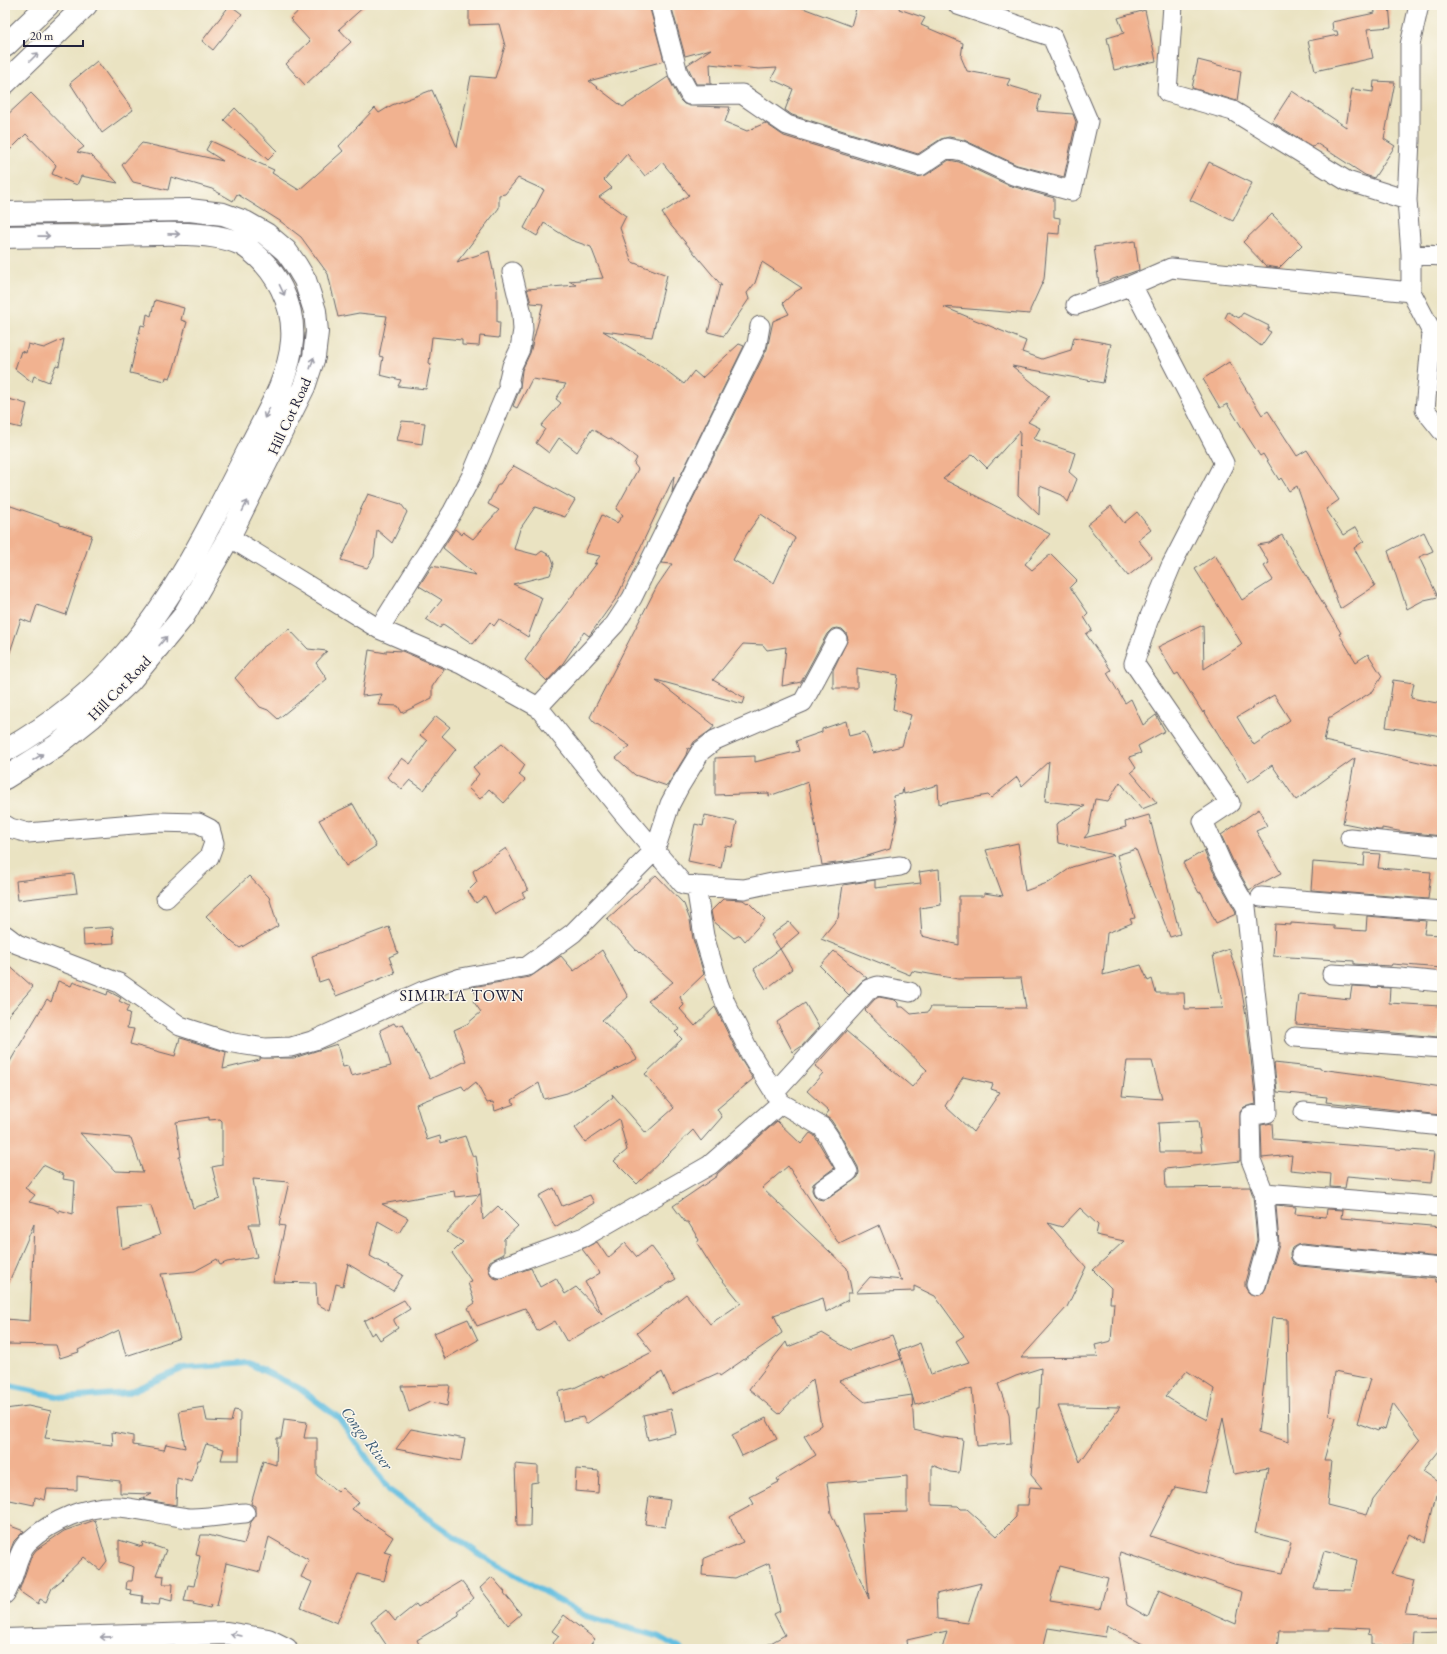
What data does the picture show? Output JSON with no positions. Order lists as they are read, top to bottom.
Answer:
{
  "streets": {
    "main road": ["Hill Cot Road"]
  },
  "districts": ["SIMIRIA TOWN"],
  "water": ["Congo River"],
  "scale_bar": "20 m"
}
